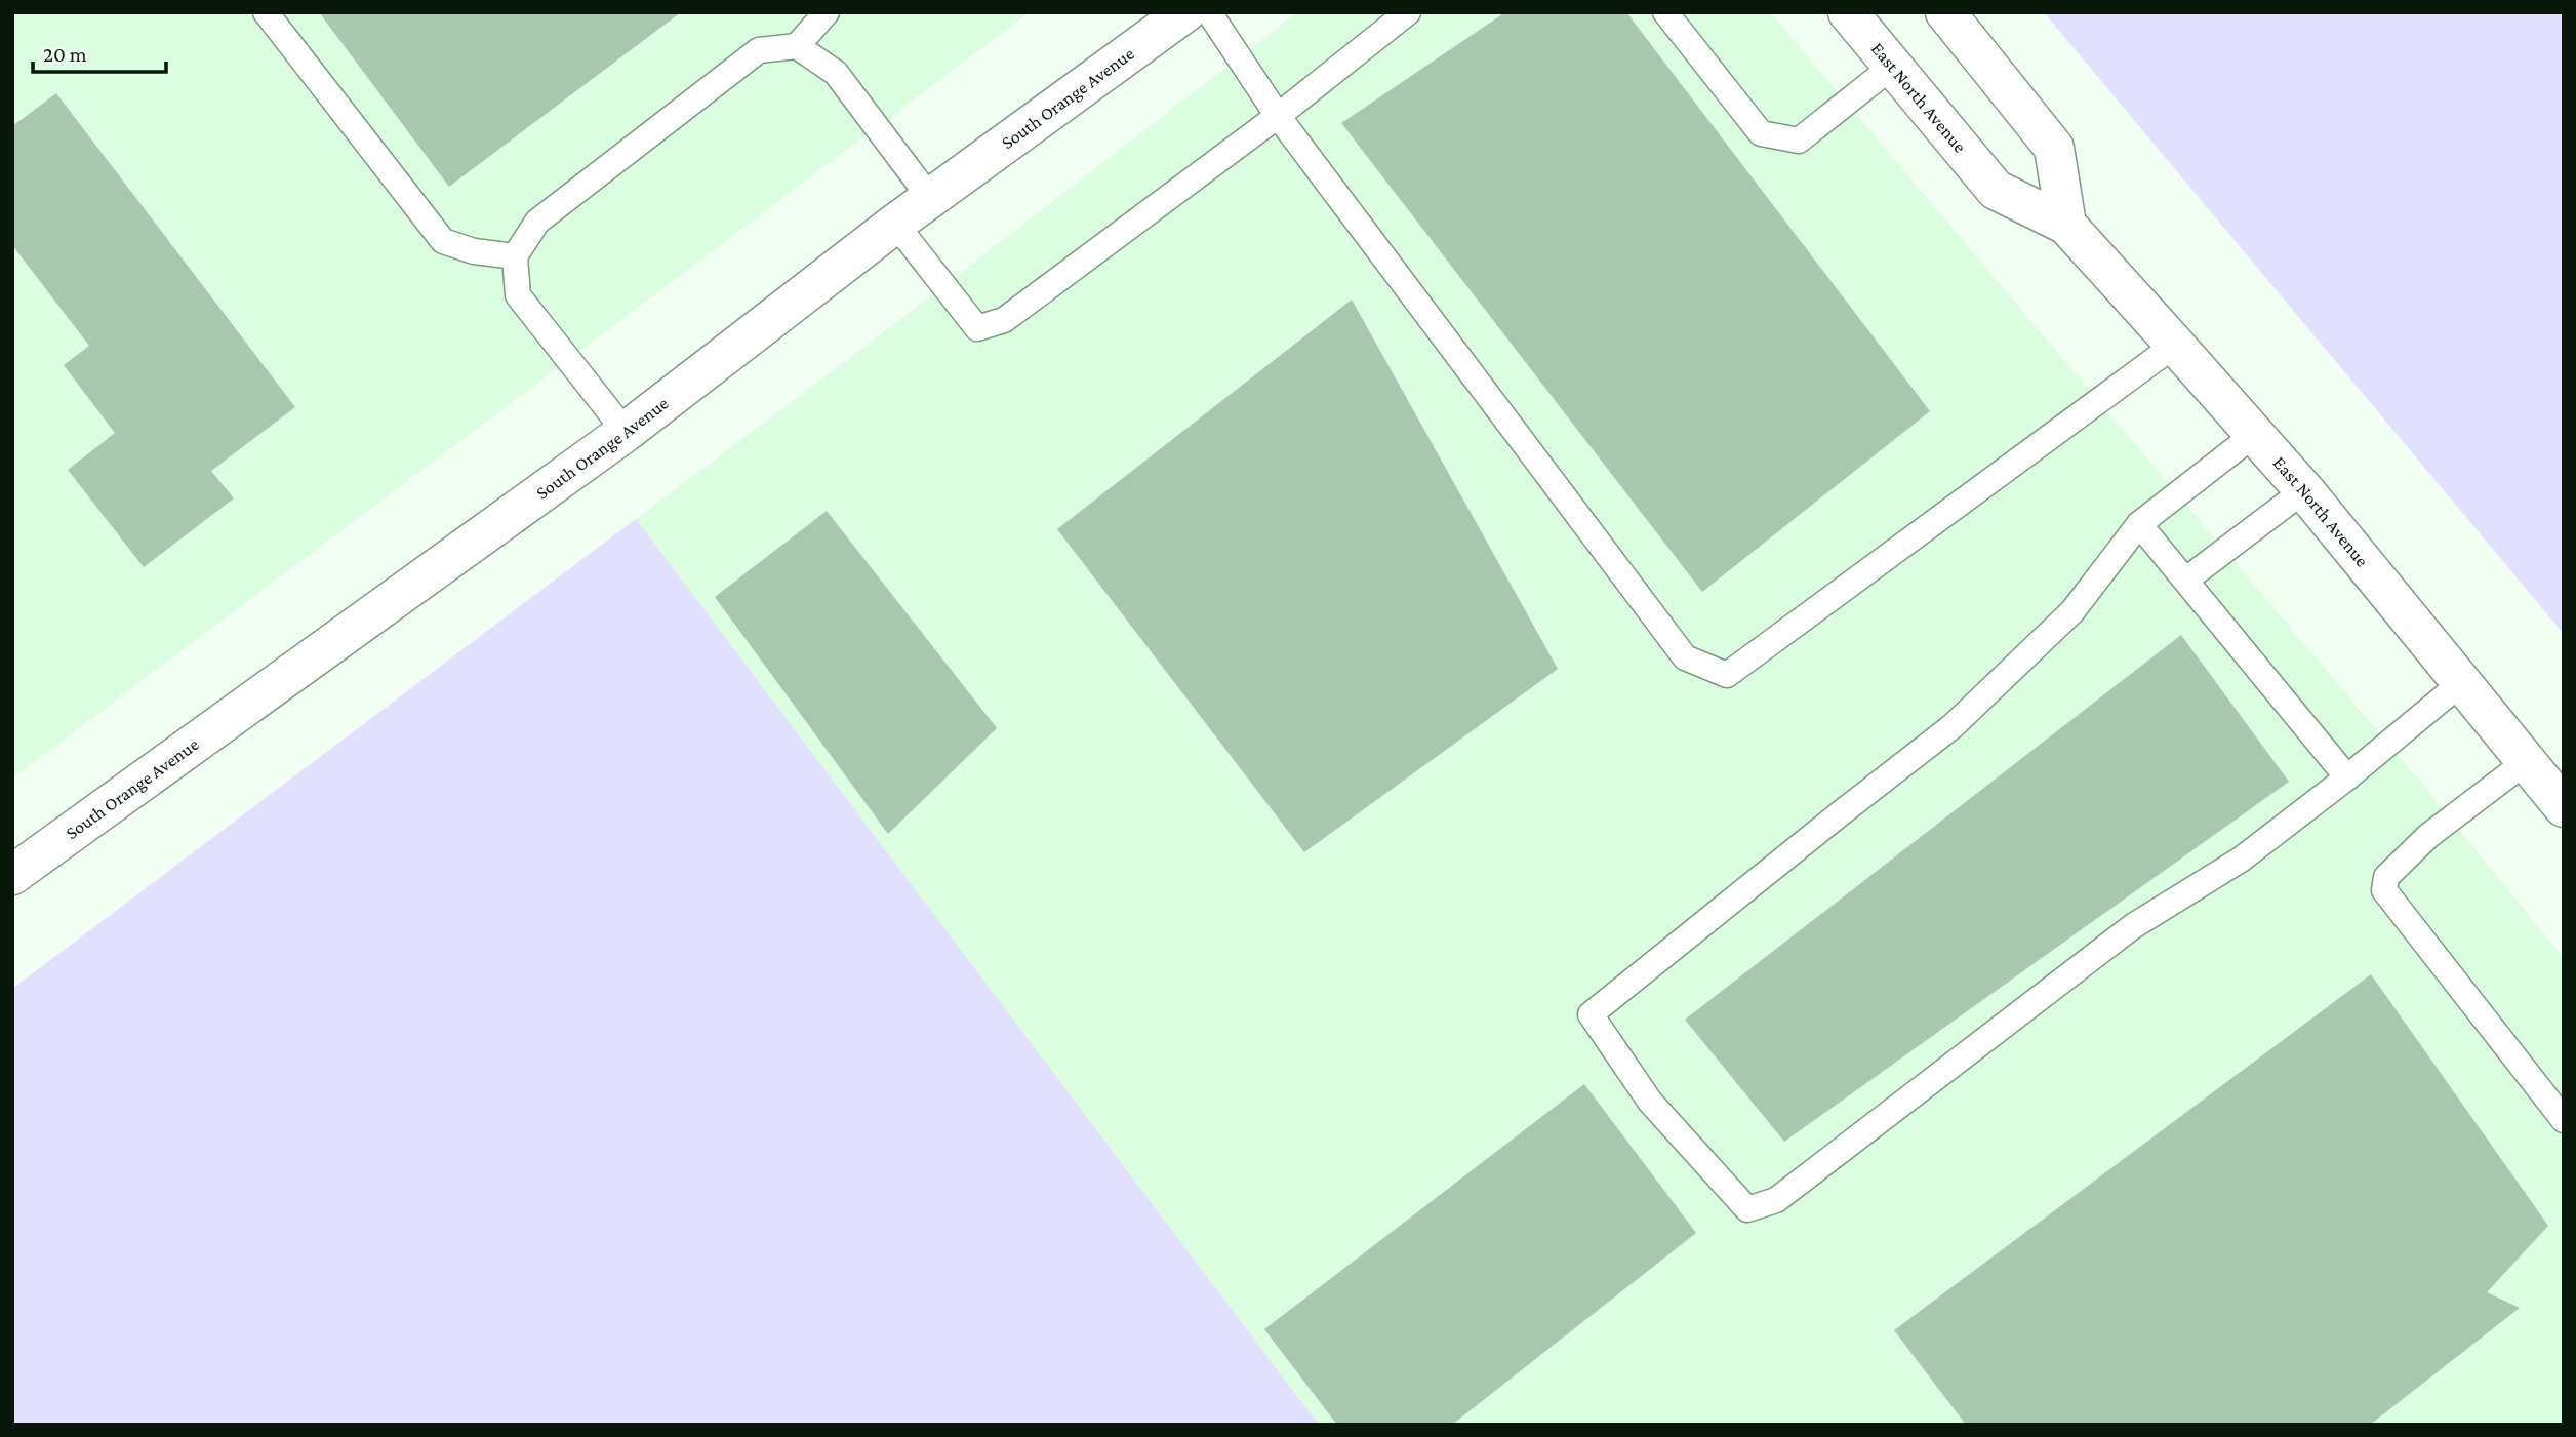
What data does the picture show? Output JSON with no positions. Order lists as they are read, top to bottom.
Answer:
{
  "streets": {
    "street": ["South Orange Avenue", "East North Avenue"]
  },
  "scale_bar": "20 m"
}
